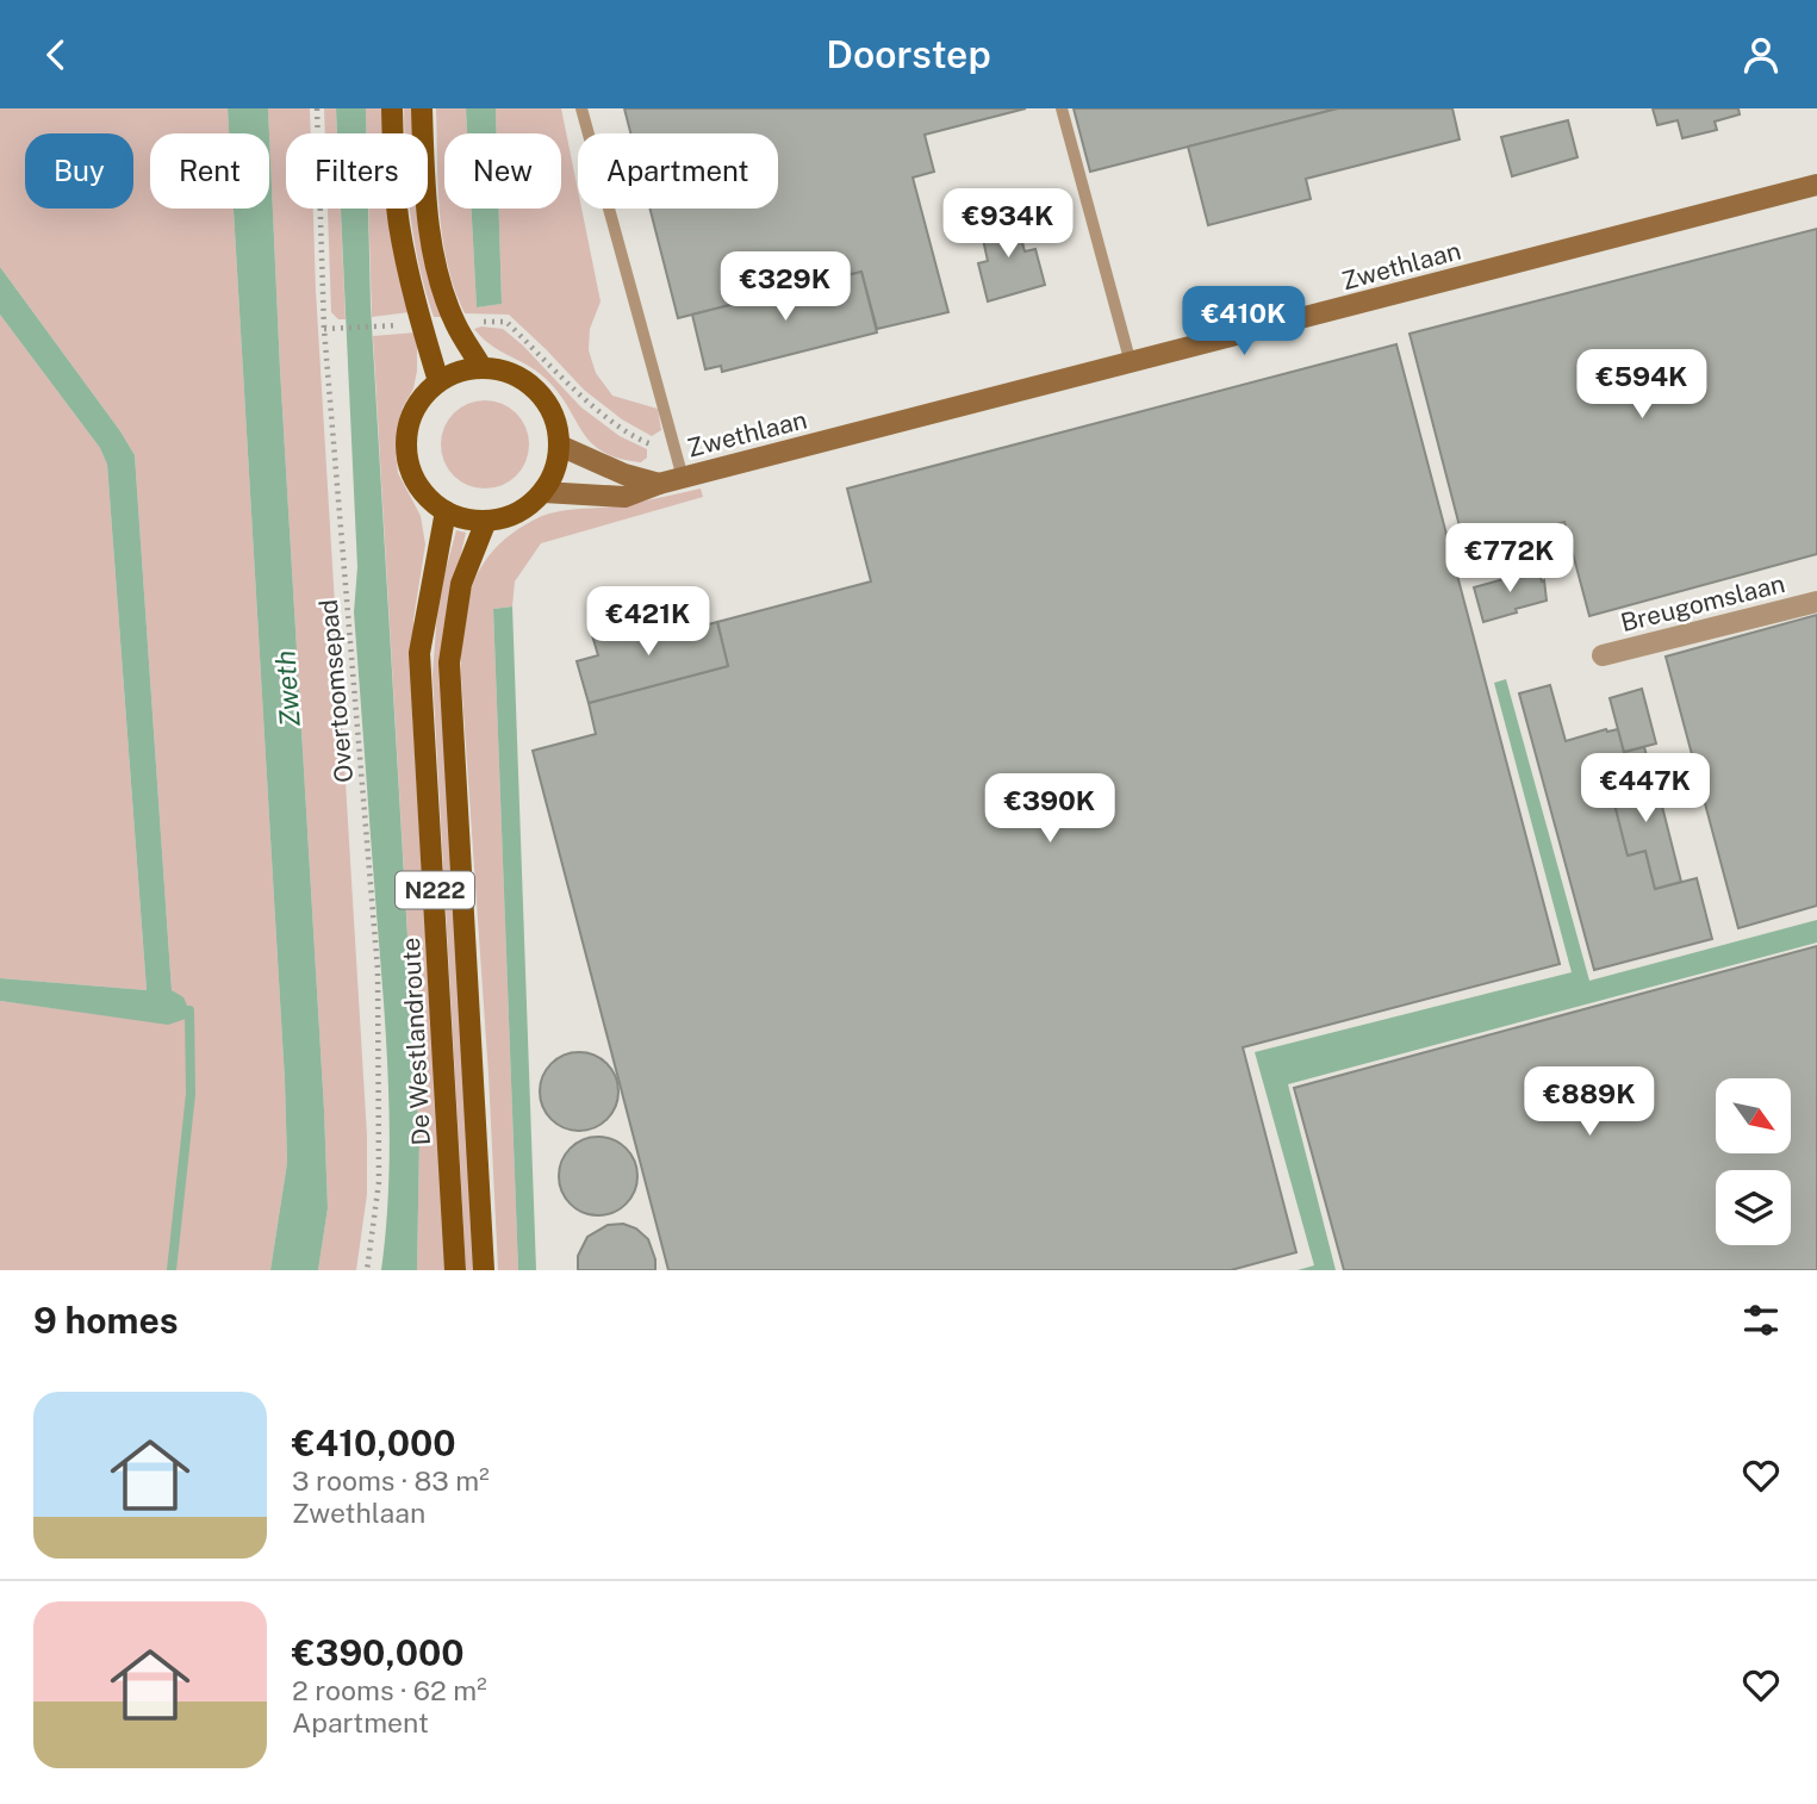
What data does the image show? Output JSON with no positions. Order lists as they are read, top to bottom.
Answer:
{
  "streets": {
    "main road": ["N222", "De Westlandroute"],
    "street": ["Zwethlaan", "Breugomslaan"],
    "path": ["Overtoomsepad"]
  },
  "crossings": [
    ["Zwethlaan", "N222"],
    ["Zwethlaan", "De Westlandroute"],
    ["N222", "De Westlandroute"]
  ],
  "water": ["Zweth"],
  "north": "bottom right",
  "page": {
    "header": "Doorstep",
    "chip": [
      "Buy",
      "Rent",
      "Filters",
      "New",
      "Apartment"
    ],
    "price": [
      "€934K",
      "€329K",
      "€410K",
      "€594K",
      "€772K",
      "€421K",
      "€447K",
      "€390K",
      "€889K"
    ],
    "heading": "9 homes",
    "list": [
      {
        "name": "€410,000",
        "note": "3 rooms · 83 m² · Zwethlaan"
      },
      {
        "name": "€390,000",
        "note": "2 rooms · 62 m² · Apartment"
      }
    ]
  }
}
